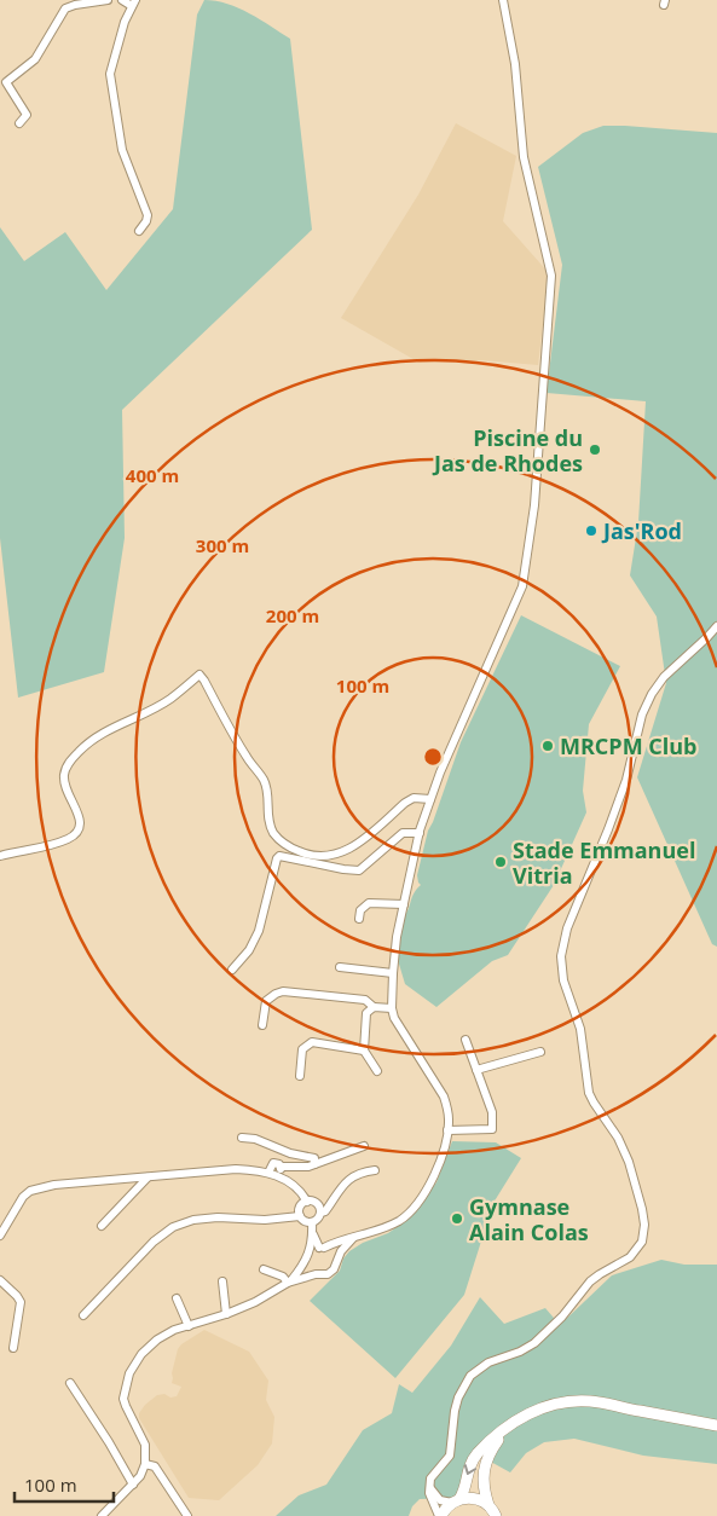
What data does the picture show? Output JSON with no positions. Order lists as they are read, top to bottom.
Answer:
{
  "places": [
    "Piscine du Jas de Rhodes",
    "Jas'Rod",
    "MRCPM Club",
    "Stade Emmanuel Vitria",
    "Gymnase Alain Colas"
  ],
  "scale_bar": "100 m",
  "rings": [
    "400 m",
    "300 m",
    "200 m",
    "100 m"
  ]
}
